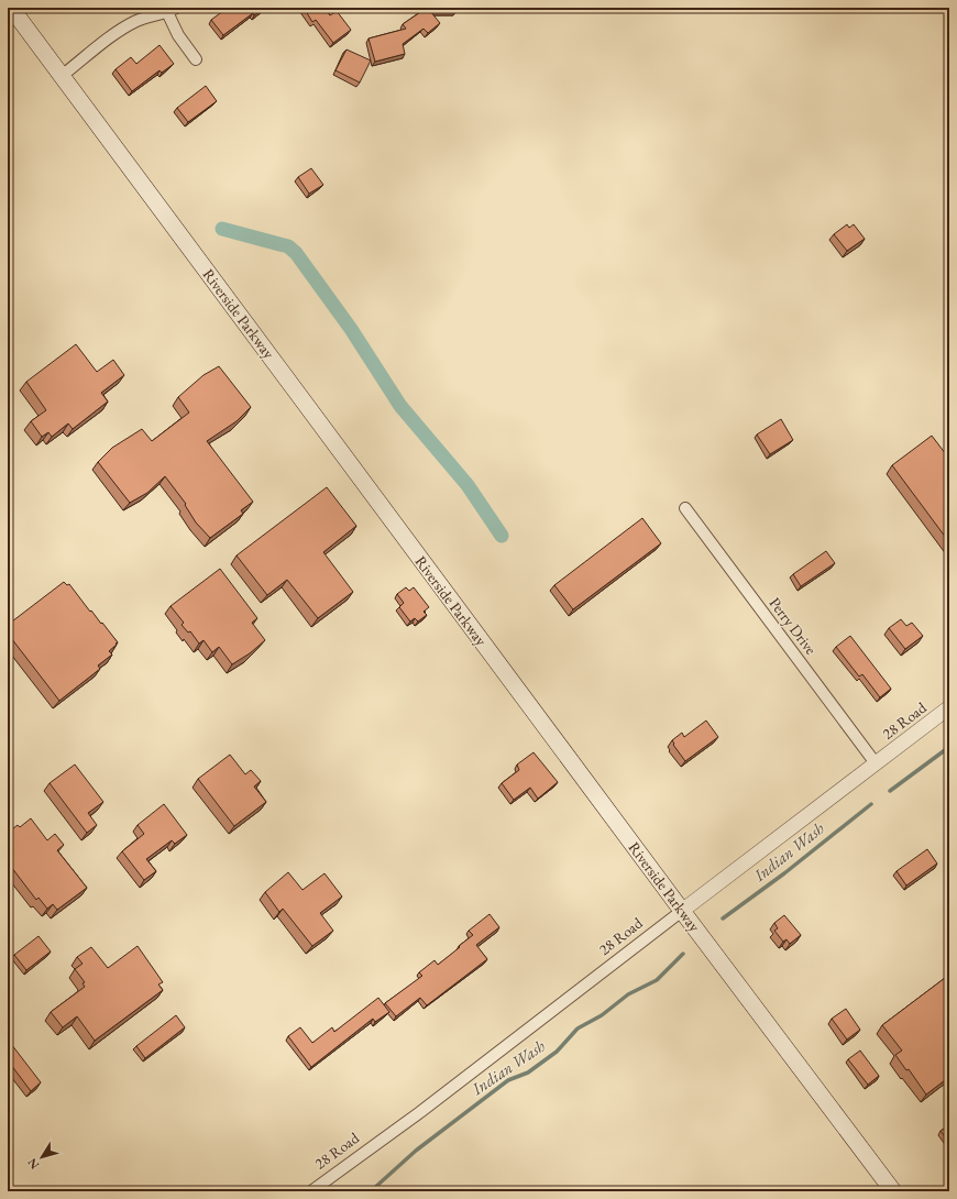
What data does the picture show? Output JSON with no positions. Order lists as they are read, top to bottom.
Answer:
{
  "streets": {
    "main road": ["Riverside Parkway"],
    "street": ["Perry Drive", "28 Road"]
  },
  "crossings": [
    ["Riverside Parkway", "28 Road"],
    ["Perry Drive", "28 Road"]
  ],
  "water": ["Indian Wash"],
  "north": "bottom left"
}
